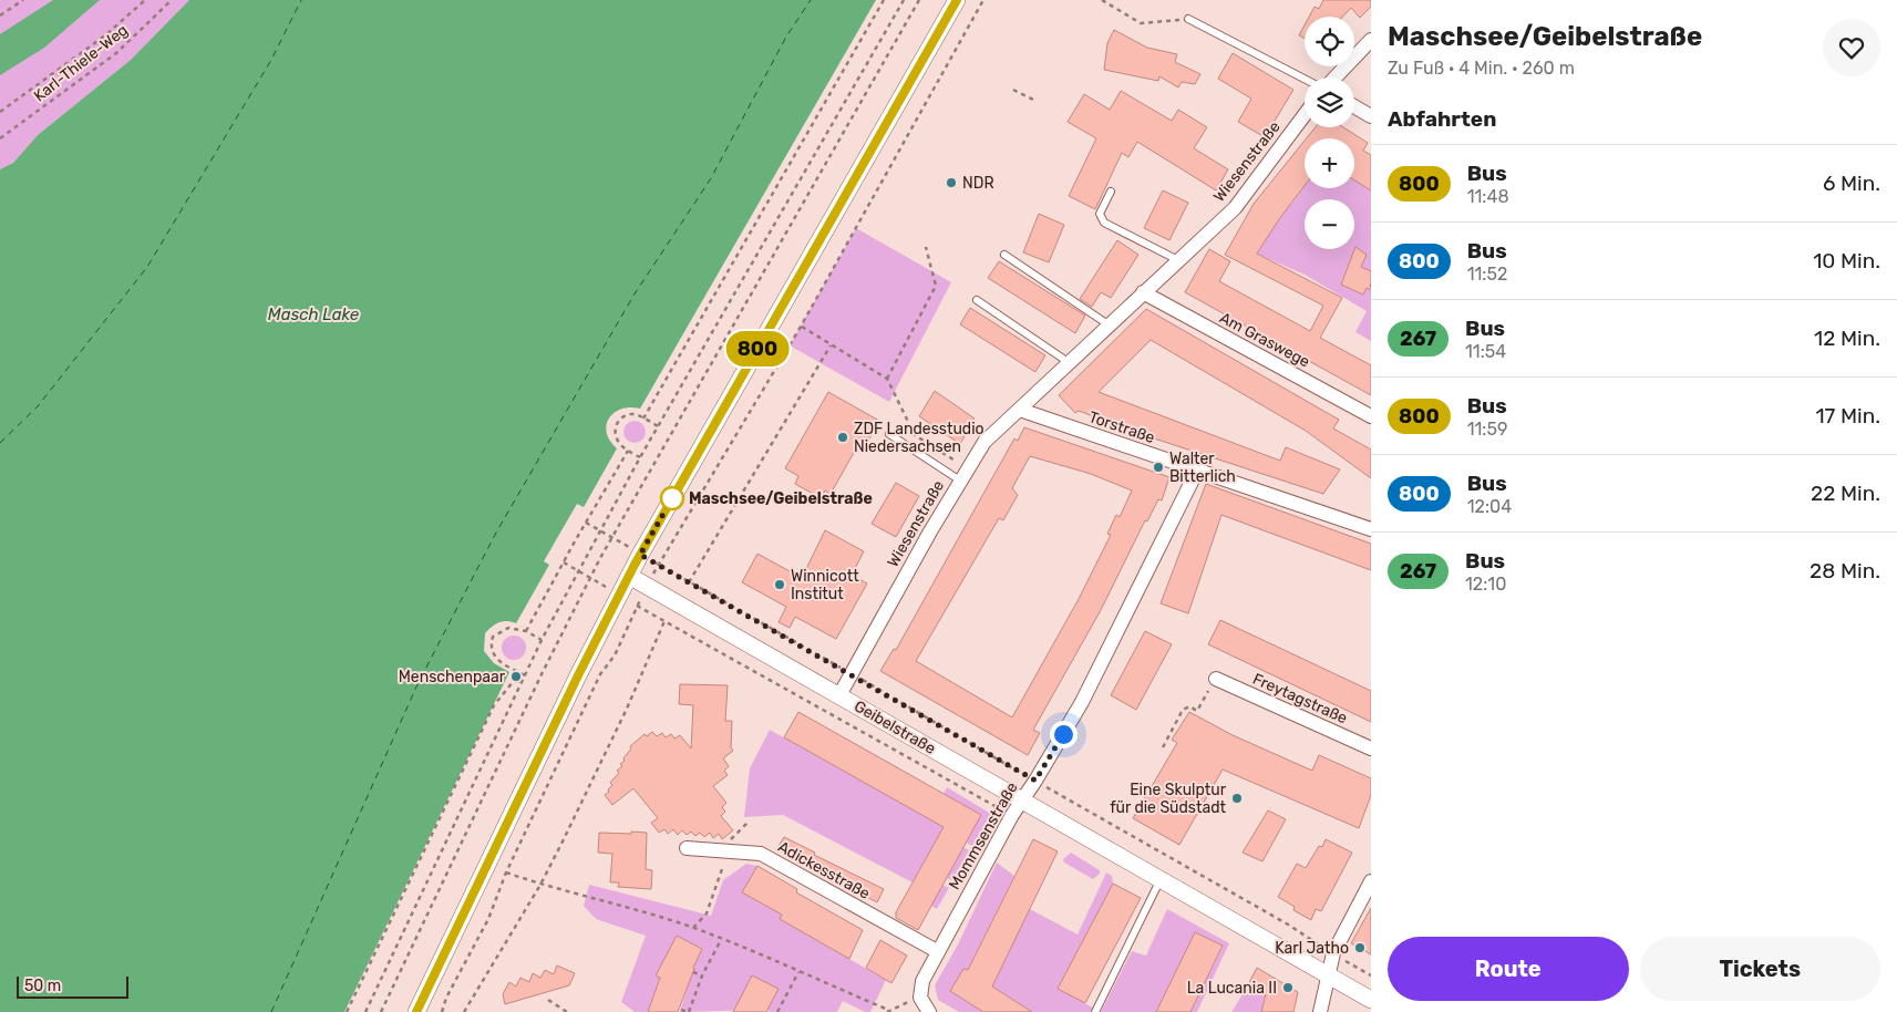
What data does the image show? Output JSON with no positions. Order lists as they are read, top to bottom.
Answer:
{
  "streets": {
    "street": [
      "Wiesenstraße",
      "Am Graswege",
      "Torstraße",
      "Freytagstraße",
      "Geibelstraße",
      "Mommsenstraße",
      "Adickesstraße"
    ],
    "path": ["Karl-Thiele-Weg"]
  },
  "crossings": [
    ["Wiesenstraße", "Am Graswege"],
    ["Wiesenstraße", "Torstraße"],
    ["Wiesenstraße", "Geibelstraße"],
    ["Torstraße", "Mommsenstraße"],
    ["Geibelstraße", "Mommsenstraße"],
    ["Mommsenstraße", "Adickesstraße"]
  ],
  "water": ["Masch Lake"],
  "places": [
    "NDR",
    "ZDF Landesstudio Niedersachsen",
    "Walter Bitterlich",
    "Maschsee/Geibelstraße",
    "Winnicott Institut",
    "Menschenpaar",
    "Eine Skulptur für die Südstadt",
    "Karl Jatho",
    "La Lucania II"
  ],
  "lines": ["bus line 800"],
  "scale_bar": "50 m",
  "page": {
    "on_map": "800",
    "heading": [
      ["Maschsee/Geibelstraße", "Zu Fuß · 4 Min. · 260 m"],
      "Abfahrten"
    ],
    "map_buttons": ["+", "−"],
    "list": [
      {
        "mark": "800",
        "name": "Bus",
        "note": "11:48",
        "value": "6 Min."
      },
      {
        "mark": "800",
        "name": "Bus",
        "note": "11:52",
        "value": "10 Min."
      },
      {
        "mark": "267",
        "name": "Bus",
        "note": "11:54",
        "value": "12 Min."
      },
      {
        "mark": "800",
        "name": "Bus",
        "note": "11:59",
        "value": "17 Min."
      },
      {
        "mark": "800",
        "name": "Bus",
        "note": "12:04",
        "value": "22 Min."
      },
      {
        "mark": "267",
        "name": "Bus",
        "note": "12:10",
        "value": "28 Min."
      }
    ],
    "buttons": ["Route", "Tickets"],
    "scale": "50 m"
  }
}
